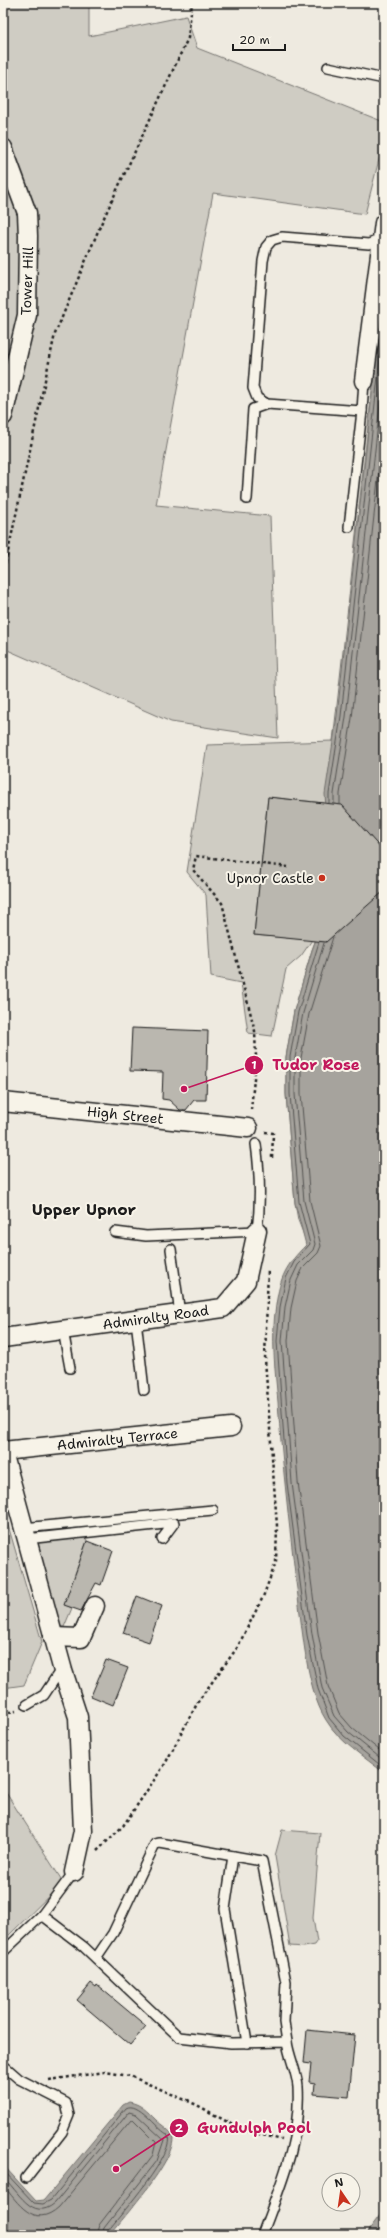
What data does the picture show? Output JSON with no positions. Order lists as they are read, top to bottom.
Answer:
{
  "streets": {
    "street": [
      "Tower Hill",
      "High Street",
      "Admiralty Road",
      "Admiralty Terrace"
    ]
  },
  "districts": ["Upper Upnor"],
  "places": ["Upnor Castle", "Tudor Rose", "Gundulph Pool"],
  "scale_bar": "20 m",
  "north": "top"
}
